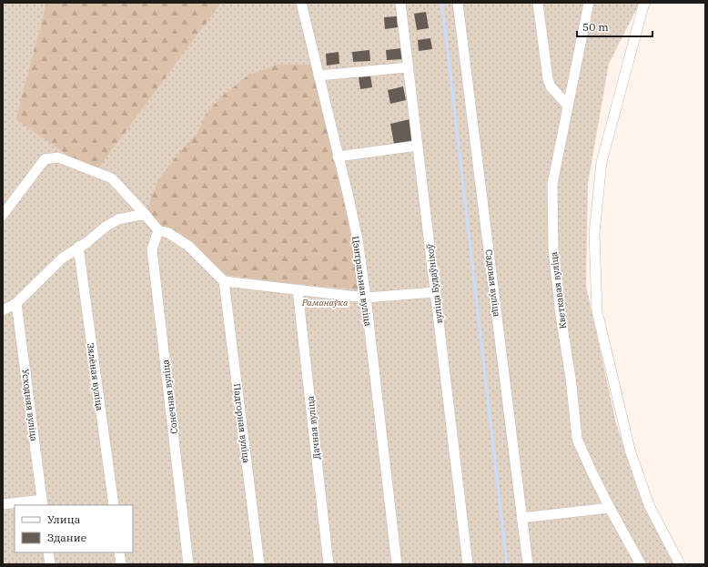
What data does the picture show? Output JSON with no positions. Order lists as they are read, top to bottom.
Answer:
{
  "streets": {
    "street": [
      "Цэнтральная вуліца",
      "Садовая вуліца",
      "вуліца Будаўнікоў",
      "Кветкавая вуліца",
      "Зялёная вуліца",
      "Сонечная вуліца",
      "Усходняя вуліца",
      "Падгорная вуліца",
      "Дачная вуліца"
    ]
  },
  "parks": ["Раманаўка"],
  "legend": ["Улица", "Здание"],
  "scale_bar": "50 m"
}
